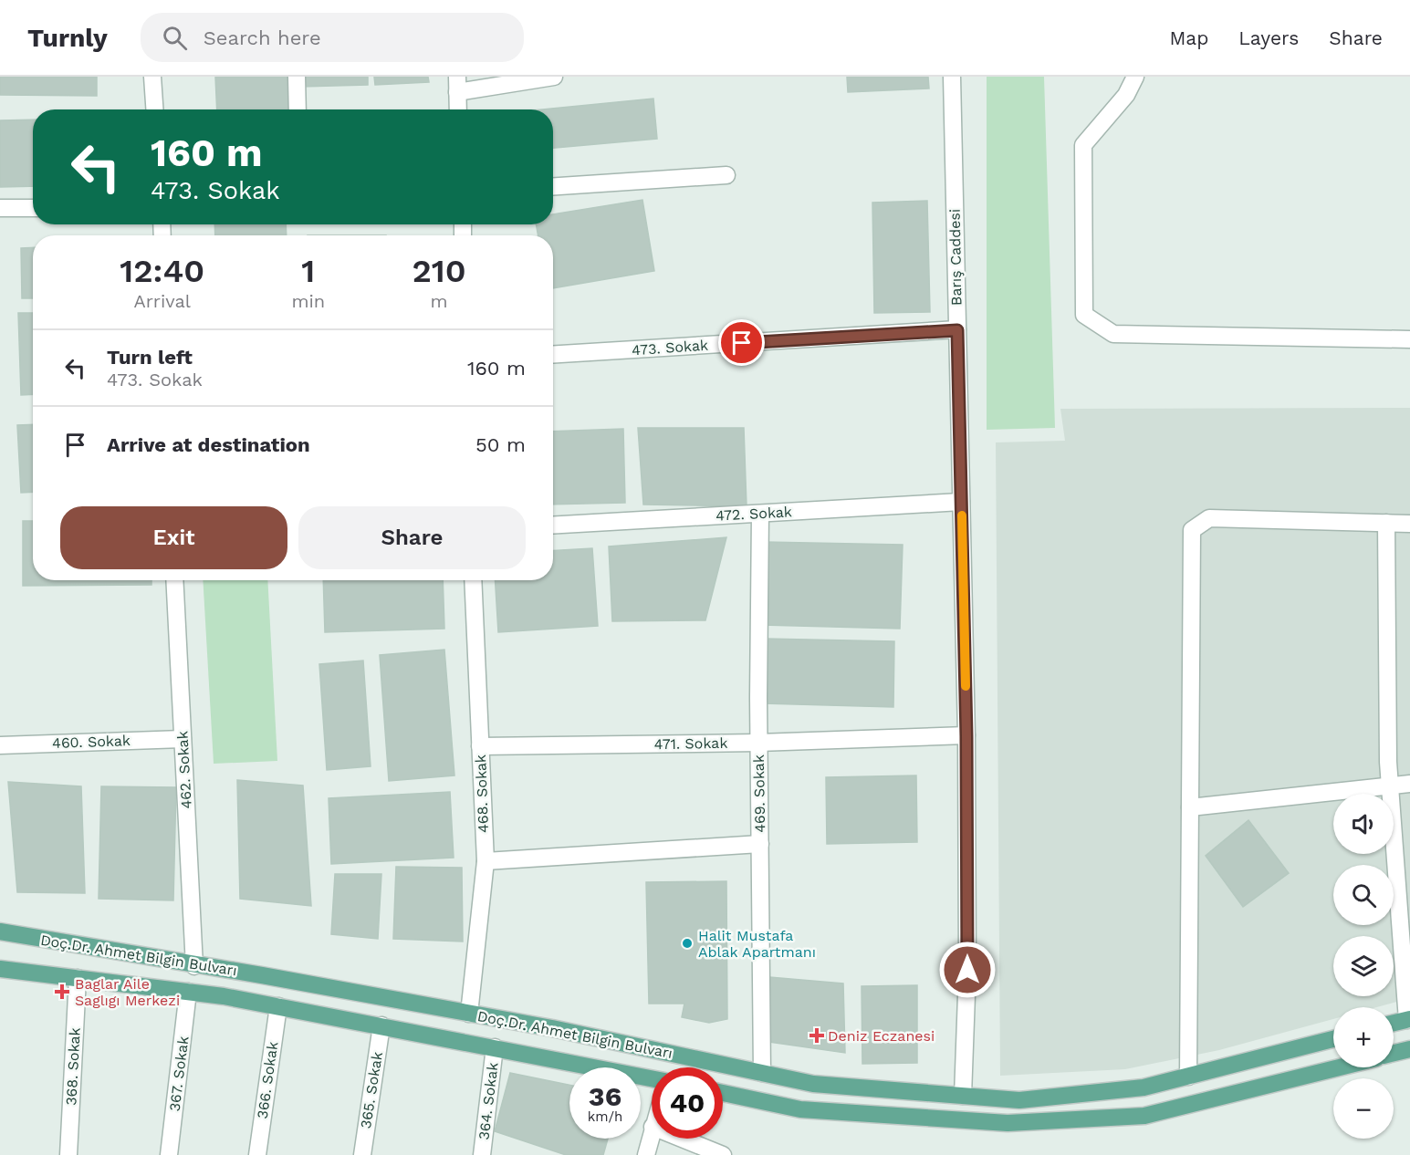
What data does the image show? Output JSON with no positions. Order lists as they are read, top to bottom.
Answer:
{
  "streets": {
    "main road": ["Doç.Dr. Ahmet Bilgin Bulvarı"],
    "street": [
      "Barış Caddesi",
      "473. Sokak",
      "472. Sokak",
      "460. Sokak",
      "471. Sokak",
      "462. Sokak",
      "468. Sokak",
      "469. Sokak",
      "368. Sokak",
      "367. Sokak",
      "366. Sokak",
      "365. Sokak",
      "364. Sokak"
    ]
  },
  "crossings": [
    ["Barış Caddesi", "473. Sokak"],
    ["Barış Caddesi", "472. Sokak"],
    ["Barış Caddesi", "471. Sokak"],
    ["Barış Caddesi", "Doç.Dr. Ahmet Bilgin Bulvarı"],
    ["472. Sokak", "469. Sokak"],
    ["460. Sokak", "462. Sokak"],
    ["471. Sokak", "468. Sokak"],
    ["471. Sokak", "469. Sokak"],
    ["462. Sokak", "Doç.Dr. Ahmet Bilgin Bulvarı"],
    ["468. Sokak", "Doç.Dr. Ahmet Bilgin Bulvarı"],
    ["469. Sokak", "Doç.Dr. Ahmet Bilgin Bulvarı"],
    ["Doç.Dr. Ahmet Bilgin Bulvarı", "368. Sokak"],
    ["Doç.Dr. Ahmet Bilgin Bulvarı", "367. Sokak"],
    ["Doç.Dr. Ahmet Bilgin Bulvarı", "366. Sokak"],
    ["Doç.Dr. Ahmet Bilgin Bulvarı", "365. Sokak"],
    ["Doç.Dr. Ahmet Bilgin Bulvarı", "364. Sokak"]
  ],
  "places": {
    "other": ["Halit Mustafa Ablak Apartmanı"],
    "health": ["Baglar Aile Saglıgı Merkezi", "Deniz Eczanesi"]
  },
  "page": {
    "header": "Turnly",
    "search": "Search here",
    "nav": ["Map", "Layers", "Share"],
    "turn": ["160 m", "473. Sokak"],
    "eta": [
      "12:40",
      "Arrival",
      "1",
      "min",
      "210",
      "m"
    ],
    "list": [
      {
        "name": "Turn left",
        "note": "473. Sokak",
        "value": "160 m"
      },
      {
        "name": "Arrive at destination",
        "value": "50 m"
      }
    ],
    "buttons": ["Exit", "Share"],
    "map_buttons": ["+", "−"],
    "speed": "36 km/h",
    "limit": "40"
  }
}
